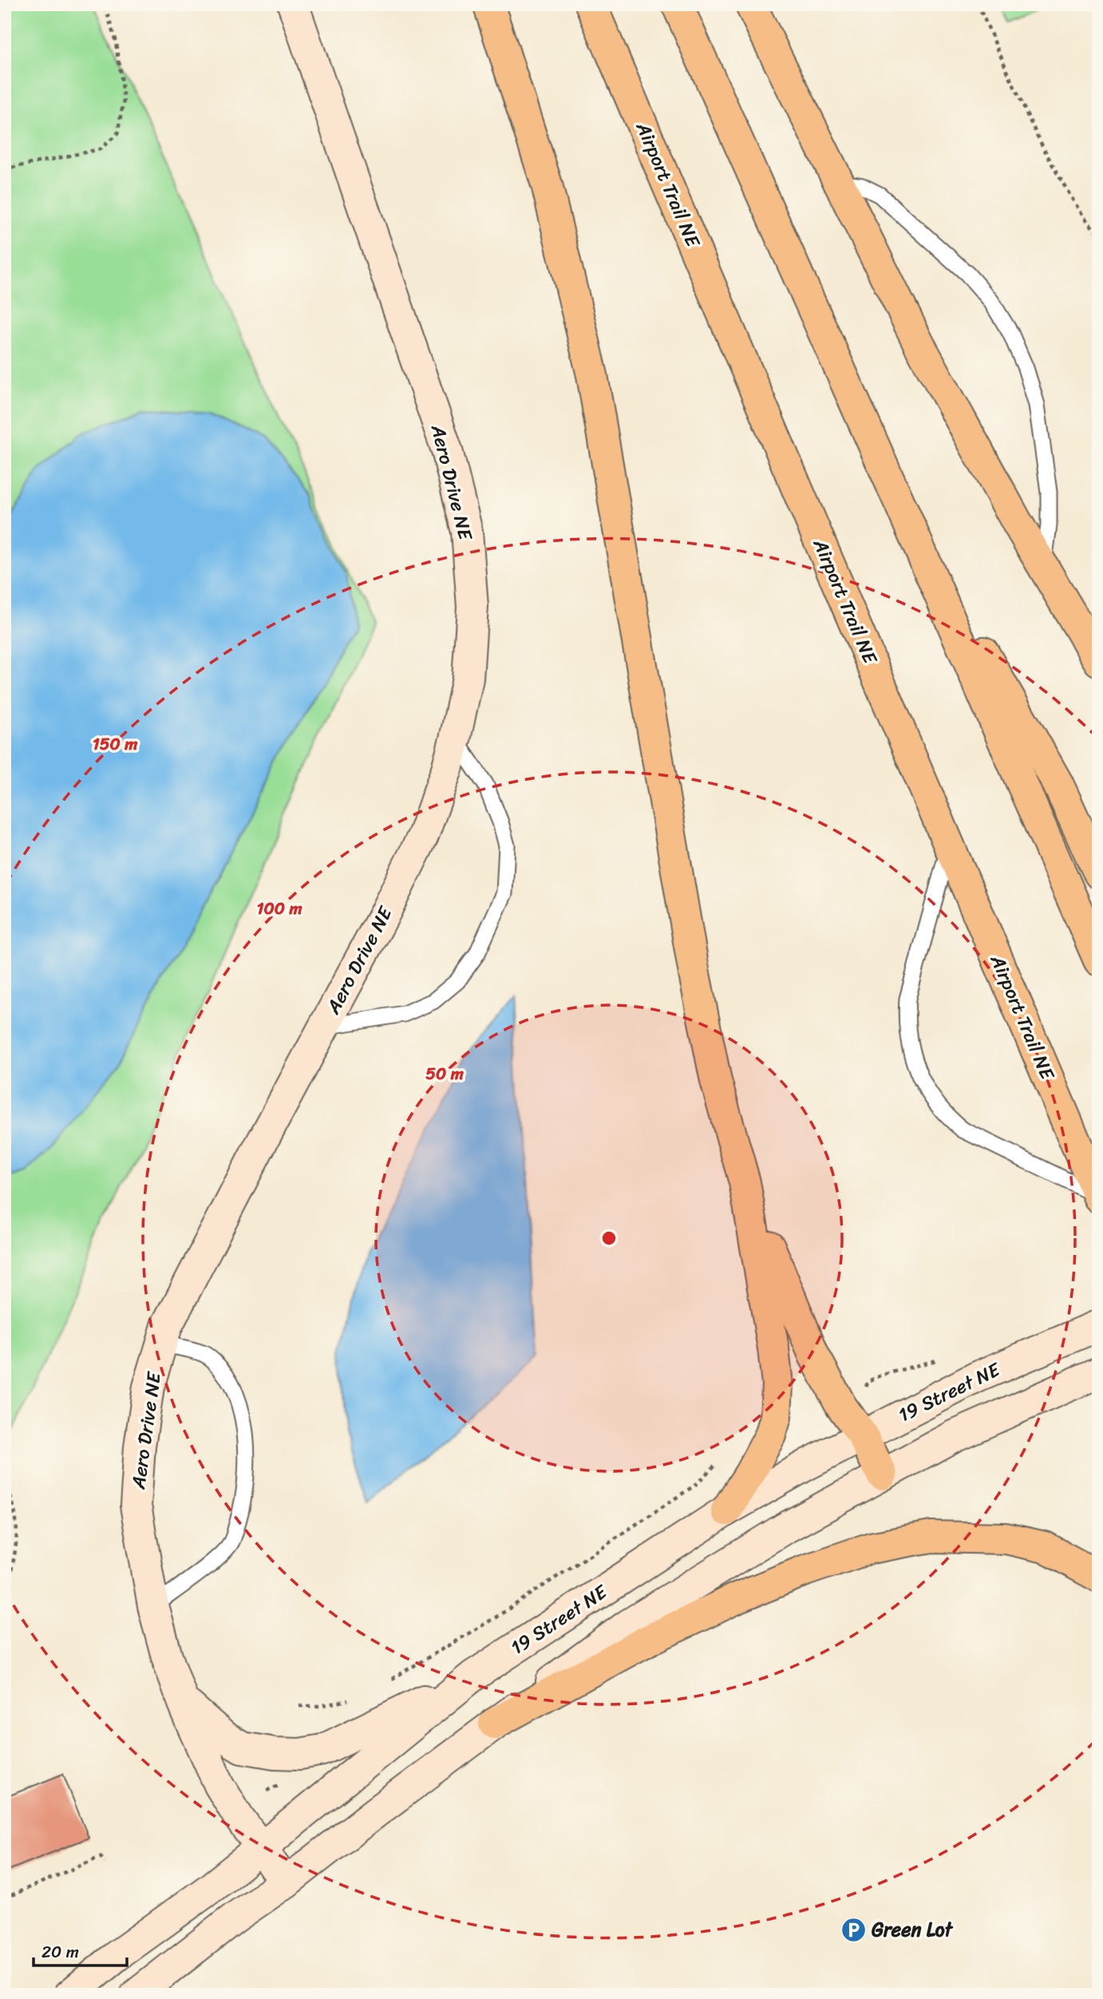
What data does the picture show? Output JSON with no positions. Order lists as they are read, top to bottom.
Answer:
{
  "streets": {
    "highway": ["Airport Trail NE"],
    "street": ["Aero Drive NE", "19 Street NE"]
  },
  "crossings": [
    ["Aero Drive NE", "19 Street NE"]
  ],
  "places": {
    "parking": ["Green Lot"]
  },
  "scale_bar": "20 m",
  "rings": ["150 m", "100 m", "50 m"]
}
